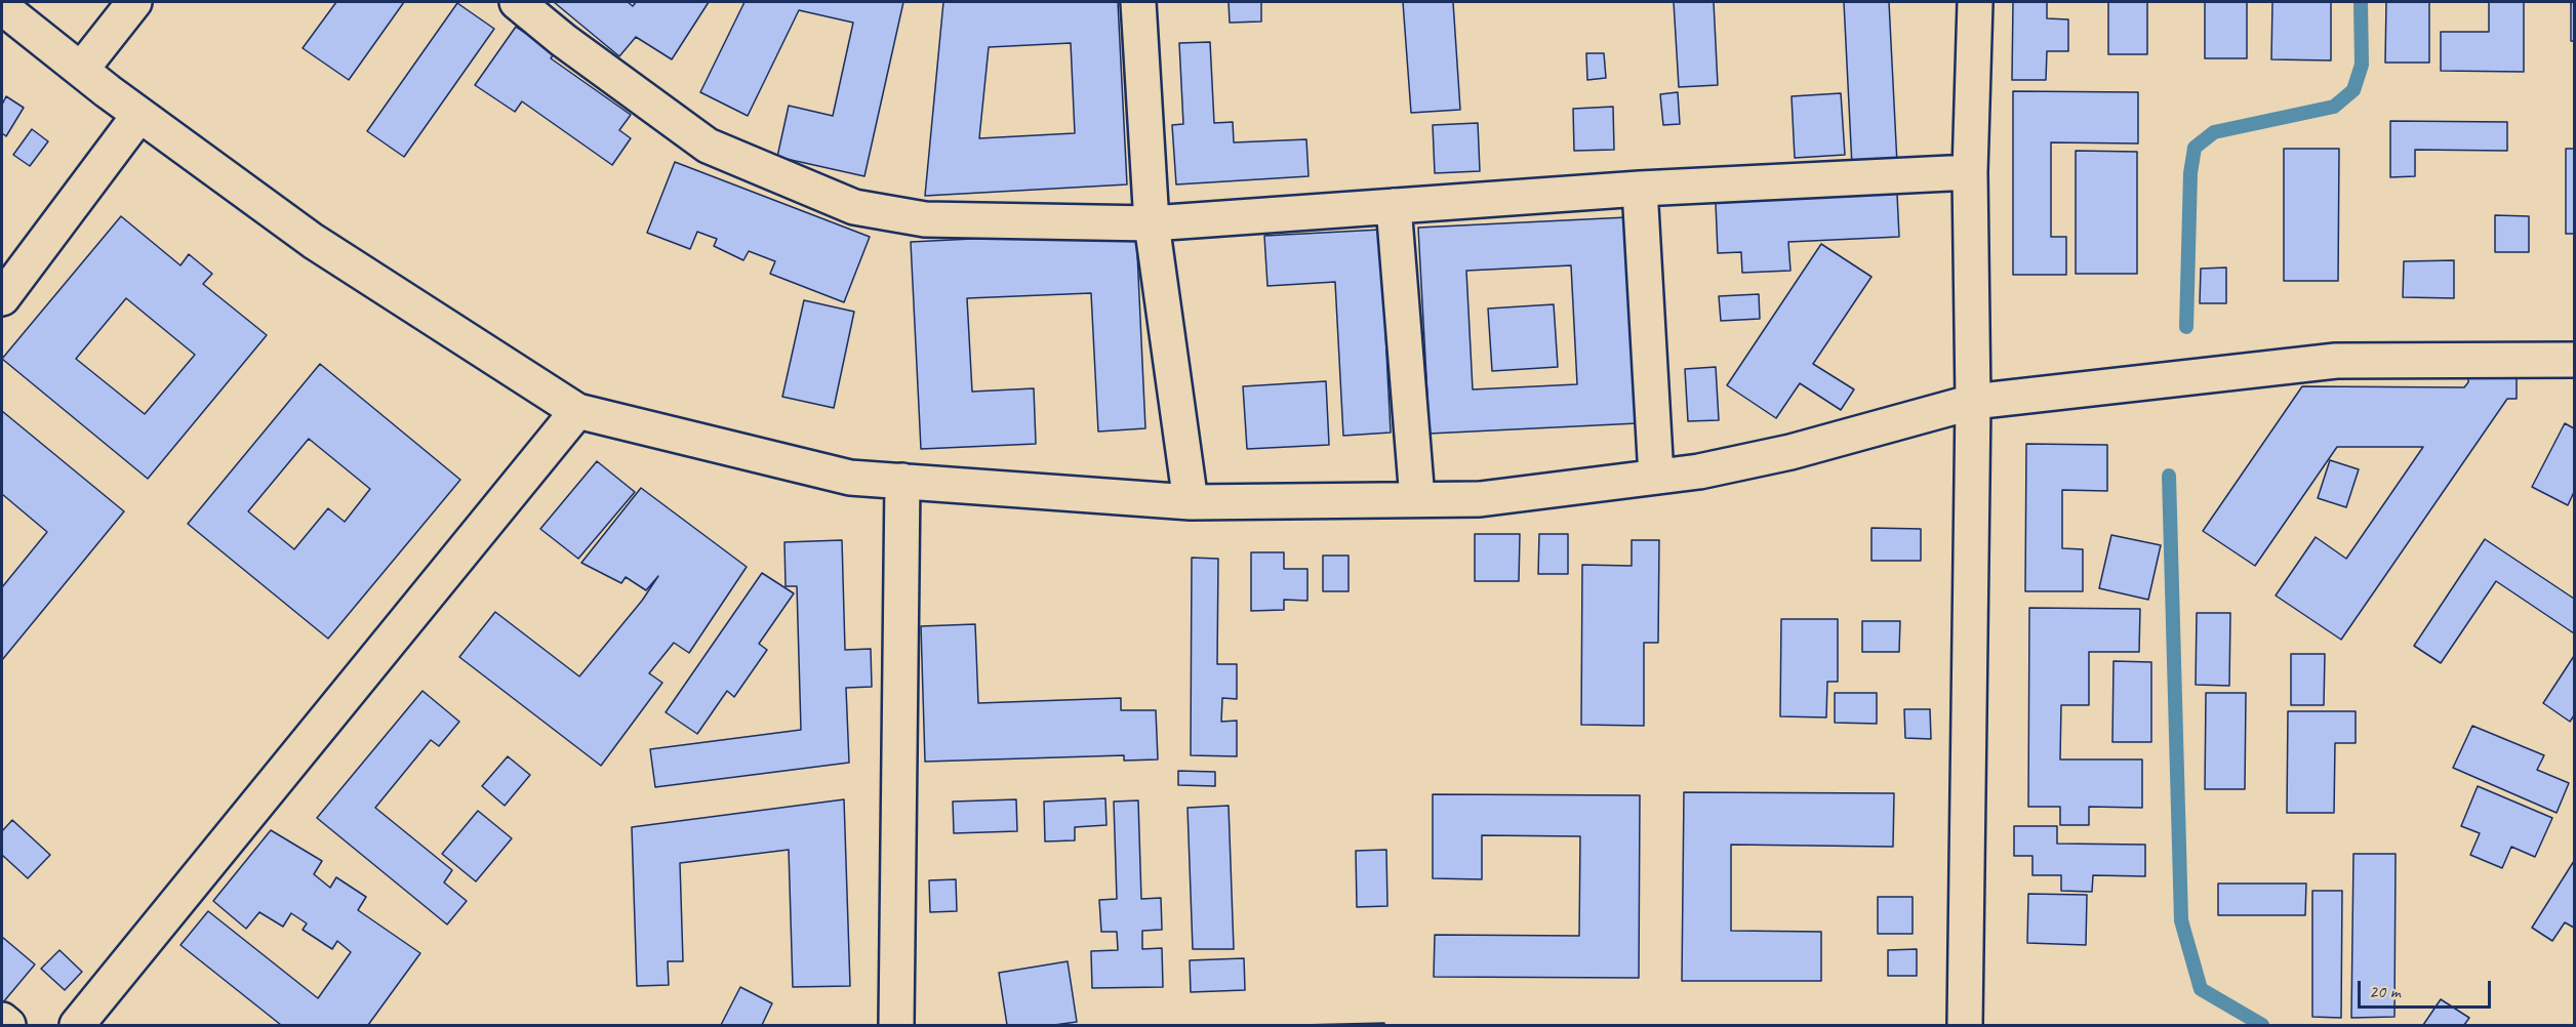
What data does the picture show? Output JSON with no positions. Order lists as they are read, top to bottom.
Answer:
{
  "scale_bar": "20 m"
}
